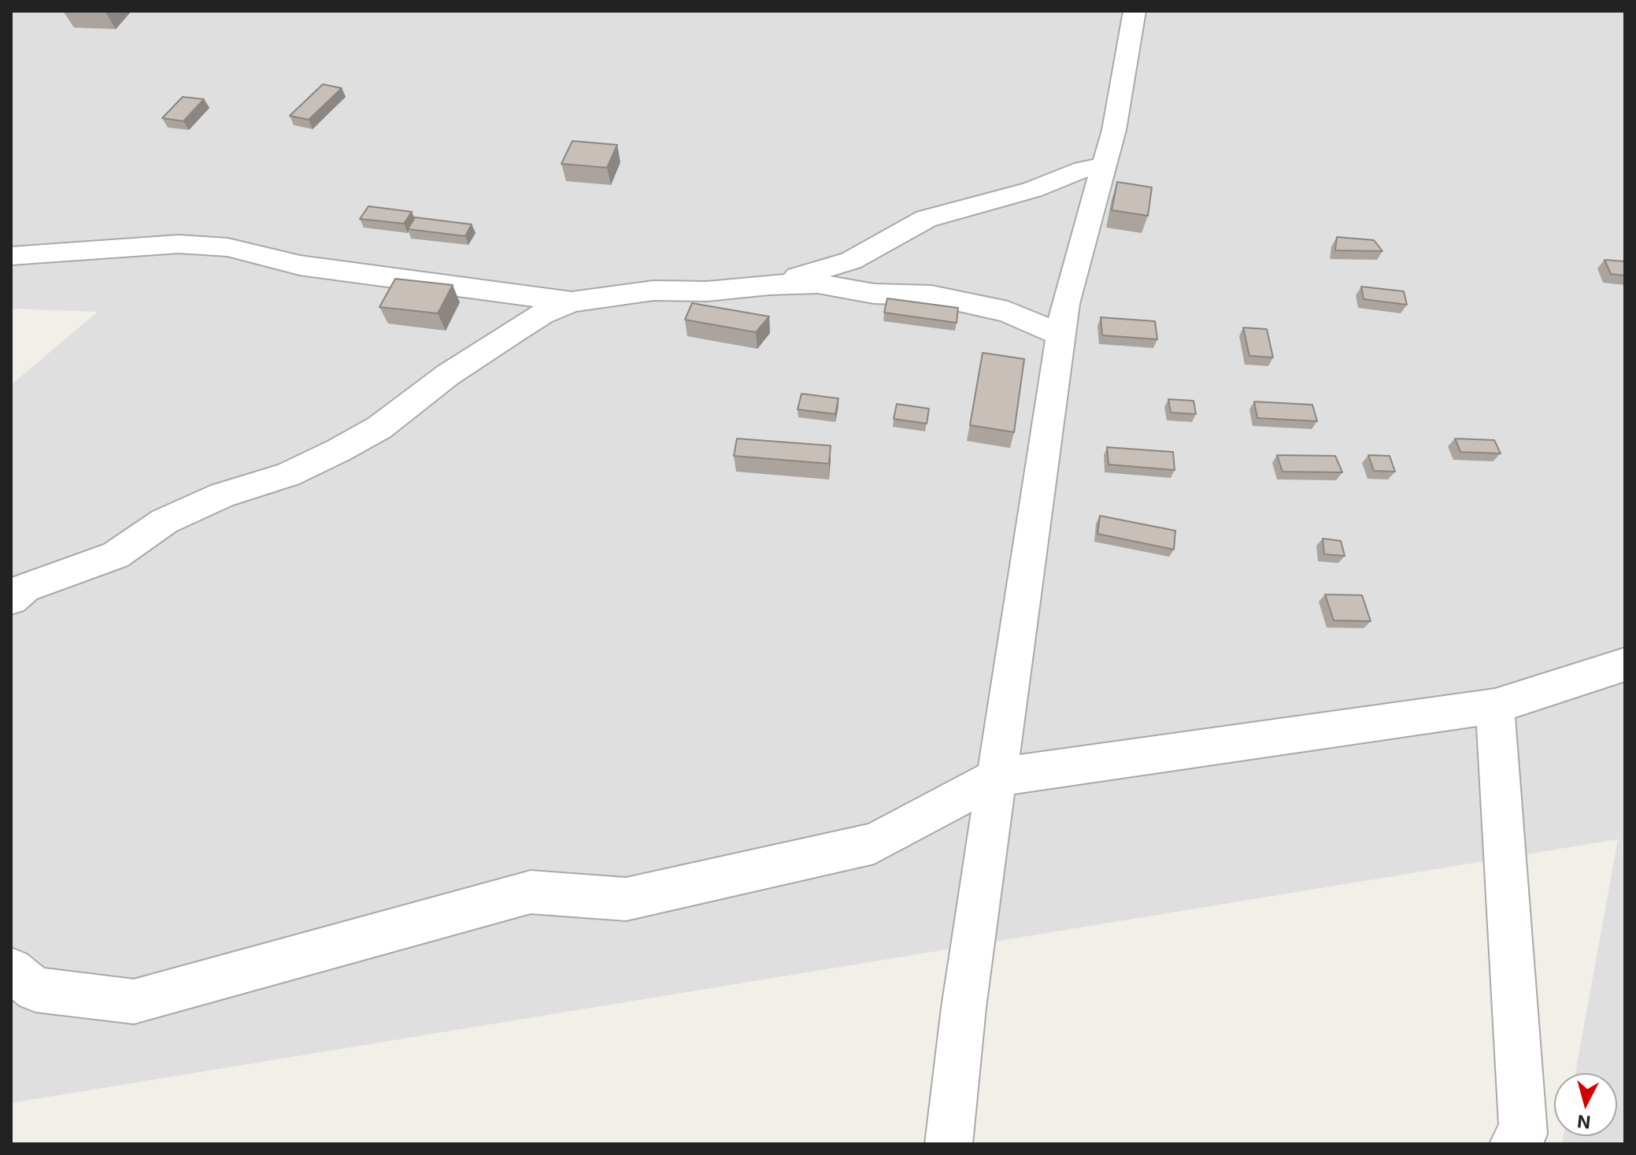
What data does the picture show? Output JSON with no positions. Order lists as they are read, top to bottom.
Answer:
{
  "north": "bottom"
}
